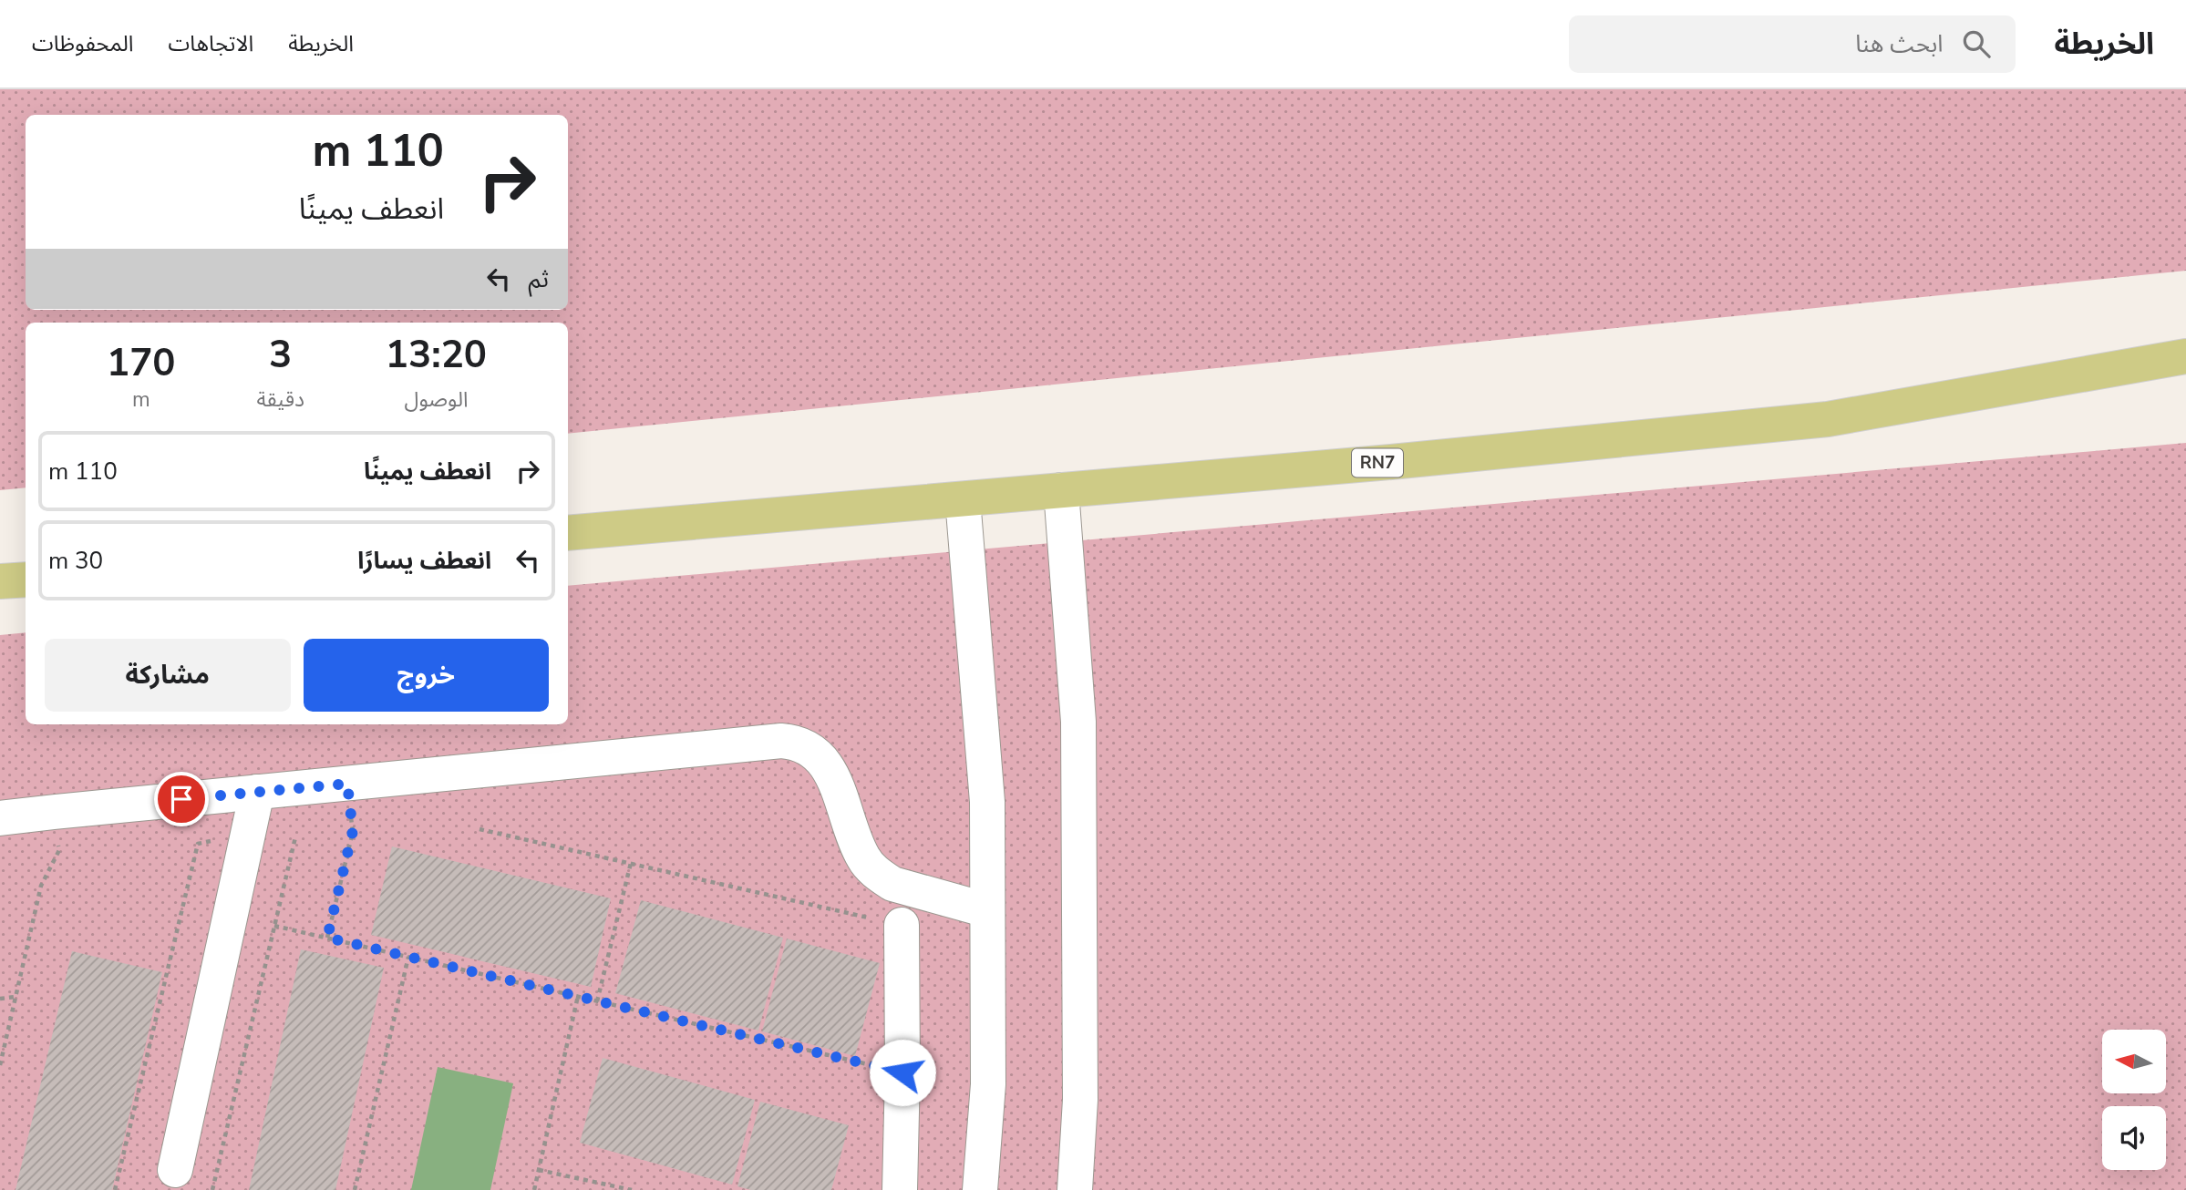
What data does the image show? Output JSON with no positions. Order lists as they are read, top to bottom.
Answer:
{
  "streets": {
    "main road": ["RN7"]
  },
  "north": "left",
  "page": {
    "header": "الخريطة",
    "search": "ابحث هنا",
    "nav": ["الخريطة", "الاتجاهات", "المحفوظات"],
    "turn": ["110 m", "انعطف يمينًا"],
    "then": "ثم",
    "eta": [
      "13:20",
      "الوصول",
      "3",
      "دقيقة",
      "170",
      "m"
    ],
    "list": [
      {
        "name": "انعطف يمينًا",
        "value": "110 m"
      },
      {
        "name": "انعطف يسارًا",
        "value": "30 m"
      }
    ],
    "buttons": ["خروج", "مشاركة"]
  }
}
